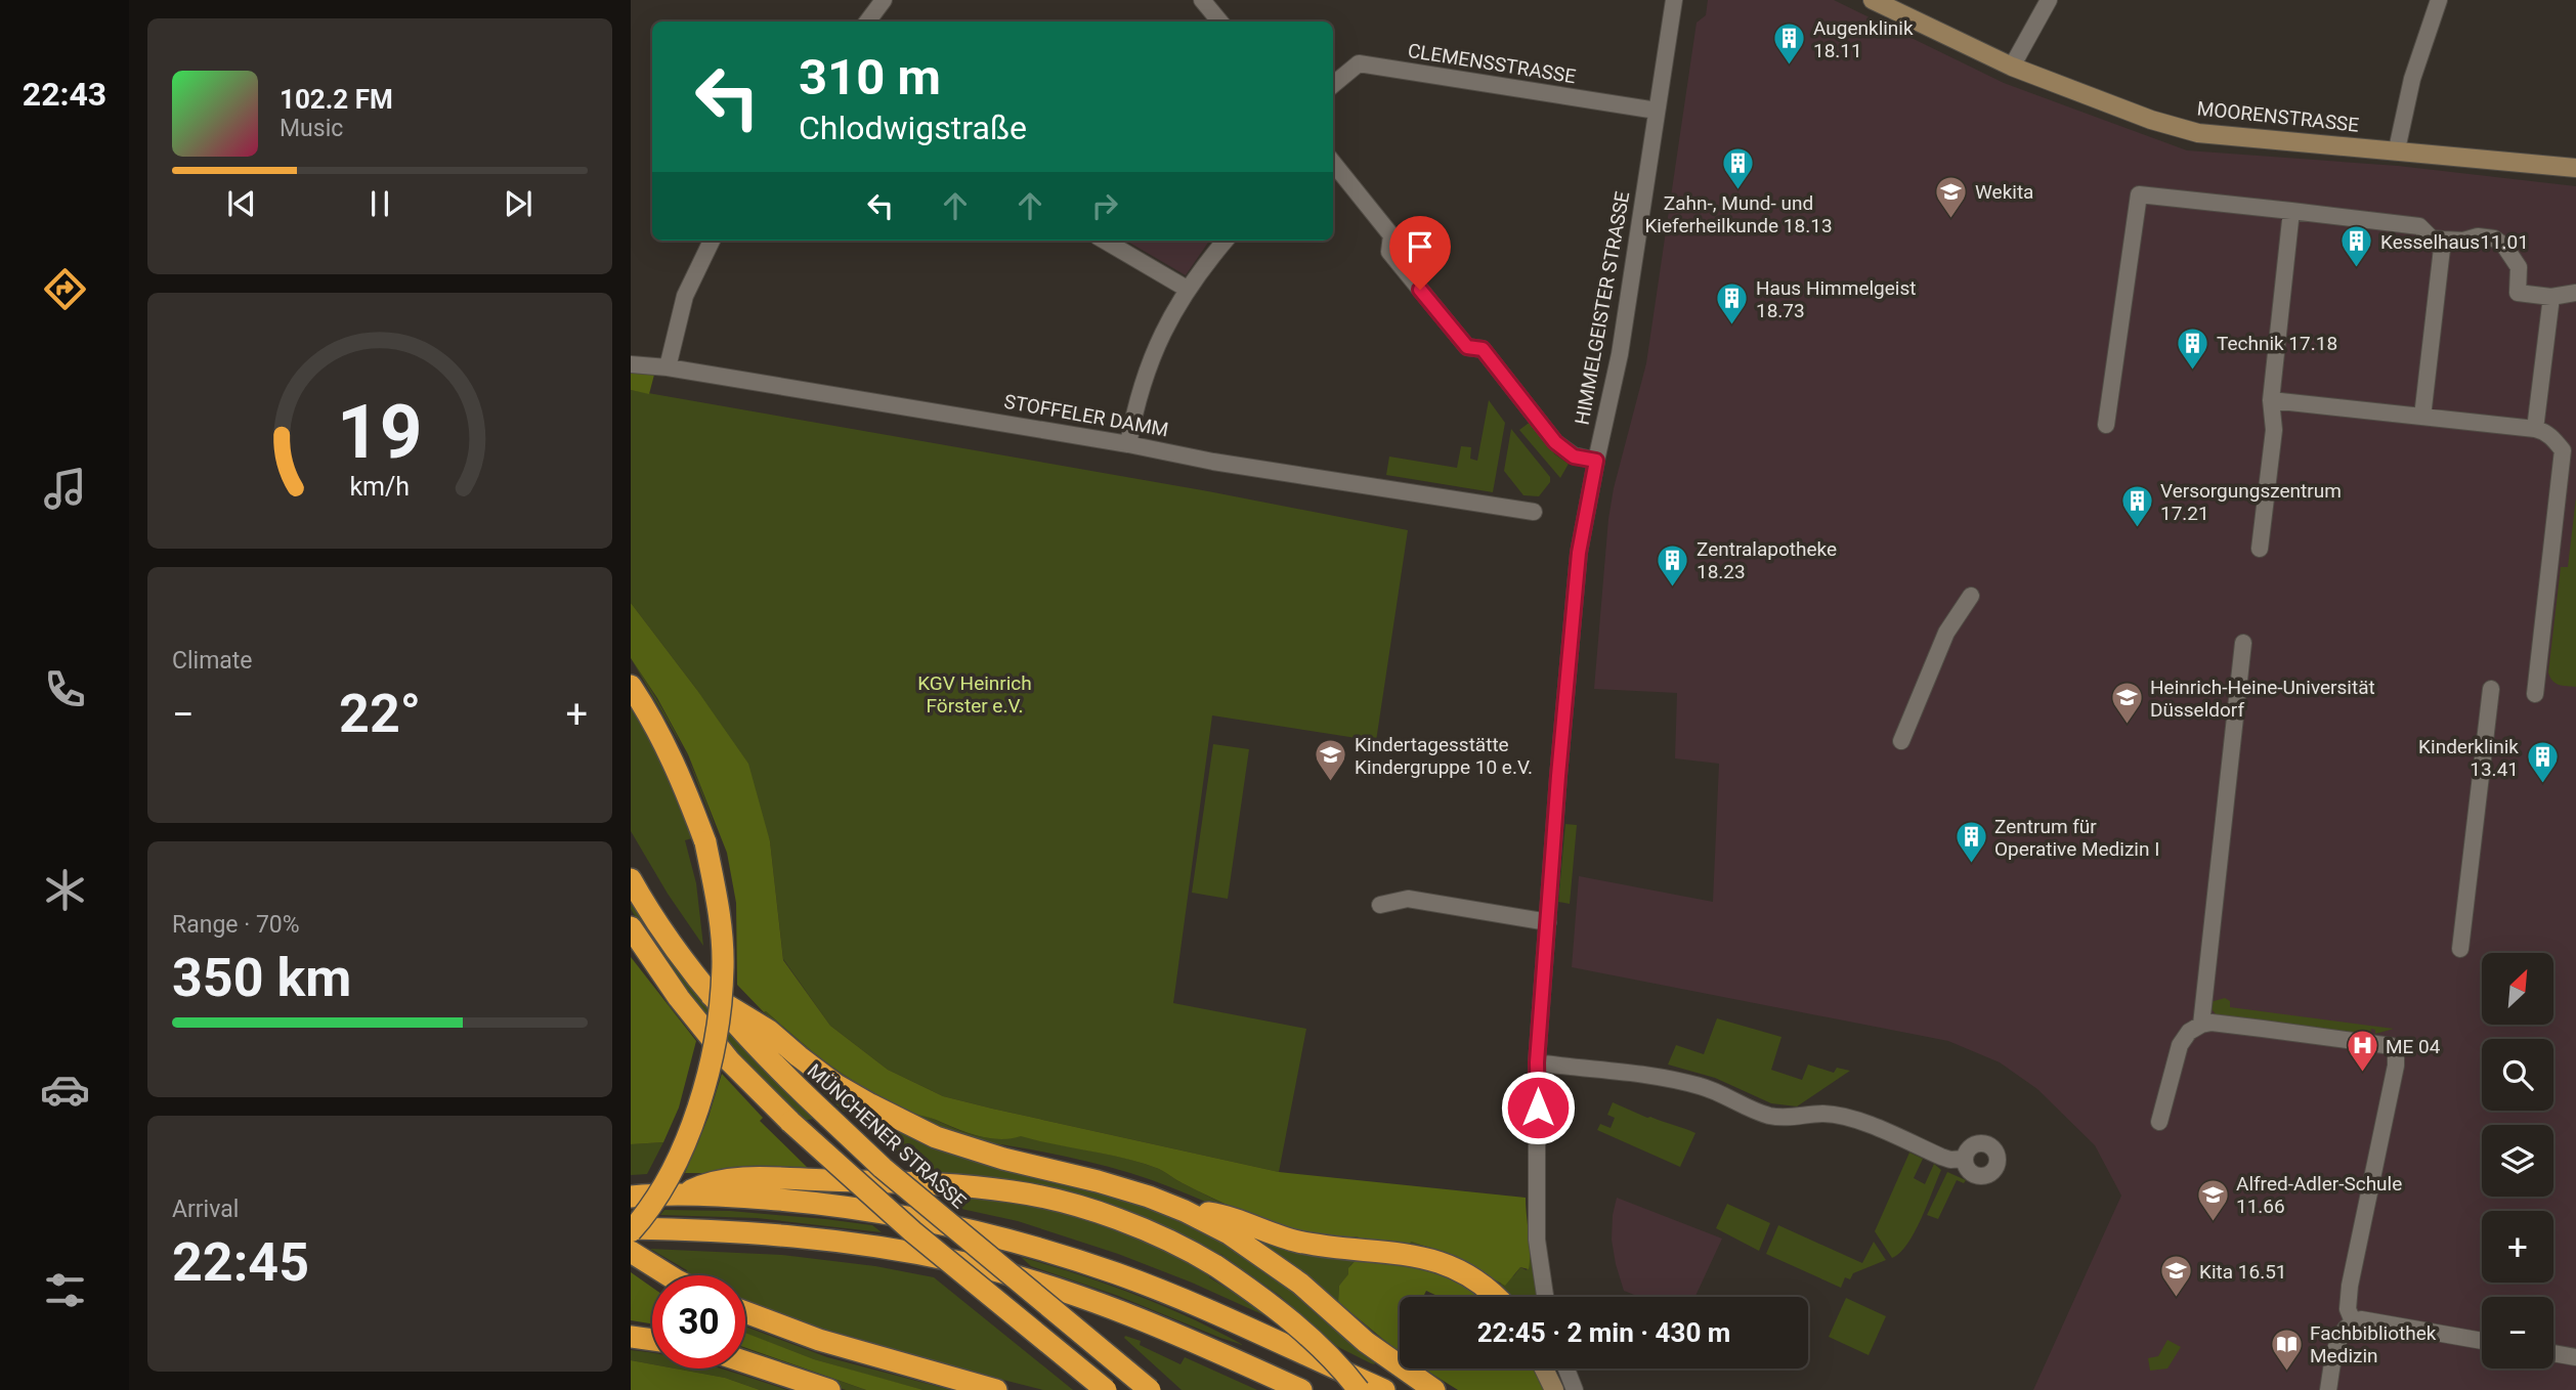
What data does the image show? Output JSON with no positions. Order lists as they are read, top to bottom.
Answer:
{
  "streets": {
    "highway": ["MÜNCHENER STRASSE"],
    "street": [
      "CLEMENSSTRASSE",
      "MOORENSTRASSE",
      "HIMMELGEISTER STRASSE",
      "STOFFELER DAMM"
    ]
  },
  "crossings": [
    ["CLEMENSSTRASSE", "HIMMELGEISTER STRASSE"]
  ],
  "parks": ["KGV Heinrich Förster e.V."],
  "places": {
    "building": [
      "Augenklinik 18.11",
      "Zahn-, Mund- und Kieferheilkunde 18.13",
      "Kesselhaus11.01",
      "Haus Himmelgeist 18.73",
      "Technik 17.18",
      "Versorgungszentrum 17.21",
      "Zentralapotheke 18.23",
      "Kinderklinik 13.41",
      "Zentrum für Operative Medizin I"
    ],
    "school or university": [
      "Wekita",
      "Heinrich-Heine-Universität Düsseldorf",
      "Kindertagesstätte Kindergruppe 10 e.V.",
      "Alfred-Adler-Schule 11.66",
      "Kita 16.51"
    ],
    "hospital": ["ME 04"],
    "library": ["Fachbibliothek Medizin"]
  },
  "north": "top right",
  "page": {
    "tabs": "22:43",
    "turn": ["310 m", "Chlodwigstraße"],
    "song": ["102.2 FM", "Music"],
    "tile": [
      "Climate",
      ["Range · 70%", "350 km"],
      ["Arrival", "22:45"]
    ],
    "heat": ["−", "22°", "+"],
    "map_buttons": ["+", "−"],
    "limit": "30",
    "trip": "22:45 · 2 min · 430 m",
    "gauge": ["19", "km/h"]
  }
}
